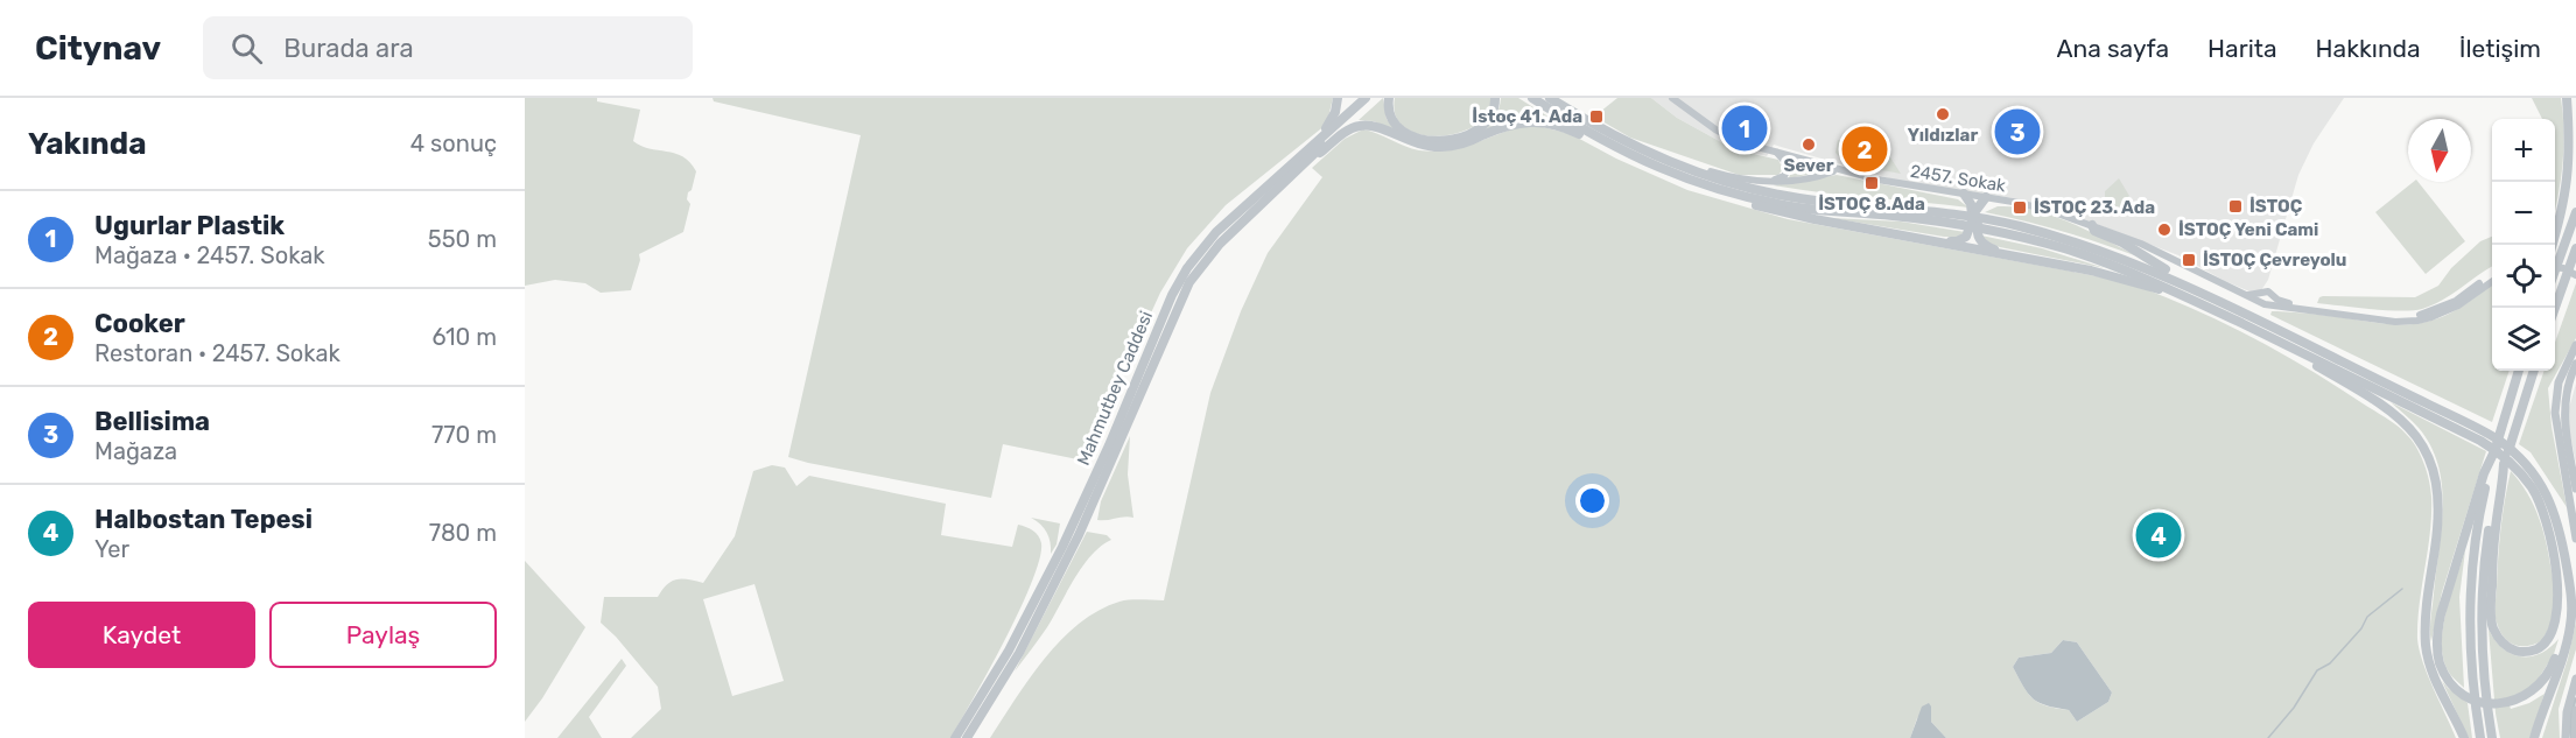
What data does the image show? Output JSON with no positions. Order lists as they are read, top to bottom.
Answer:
{
  "streets": {
    "highway": ["Mahmutbey Caddesi"],
    "main road": ["2457. Sokak"]
  },
  "places": {
    "other": ["Yıldızlar", "Sever", "İSTOÇ Yeni Cami"],
    "transit": [
      "İstoç 41. Ada",
      "İSTOÇ 8.Ada",
      "İSTOÇ",
      "İSTOÇ 23. Ada",
      "İSTOÇ Çevreyolu"
    ]
  },
  "north": "bottom",
  "page": {
    "header": "Citynav",
    "search": "Burada ara",
    "nav": [
      "Ana sayfa",
      "Harita",
      "Hakkında",
      "İletişim"
    ],
    "heading": ["Yakında", "4 sonuç"],
    "pins": [
      "1",
      "3",
      "2",
      "4"
    ],
    "map_buttons": ["+", "−"],
    "list": [
      {
        "mark": "1",
        "name": "Ugurlar Plastik",
        "note": "Mağaza · 2457. Sokak",
        "value": "550 m"
      },
      {
        "mark": "2",
        "name": "Cooker",
        "note": "Restoran · 2457. Sokak",
        "value": "610 m"
      },
      {
        "mark": "3",
        "name": "Bellisima",
        "note": "Mağaza",
        "value": "770 m"
      },
      {
        "mark": "4",
        "name": "Halbostan Tepesi",
        "note": "Yer",
        "value": "780 m"
      }
    ],
    "buttons": ["Kaydet", "Paylaş"]
  }
}
